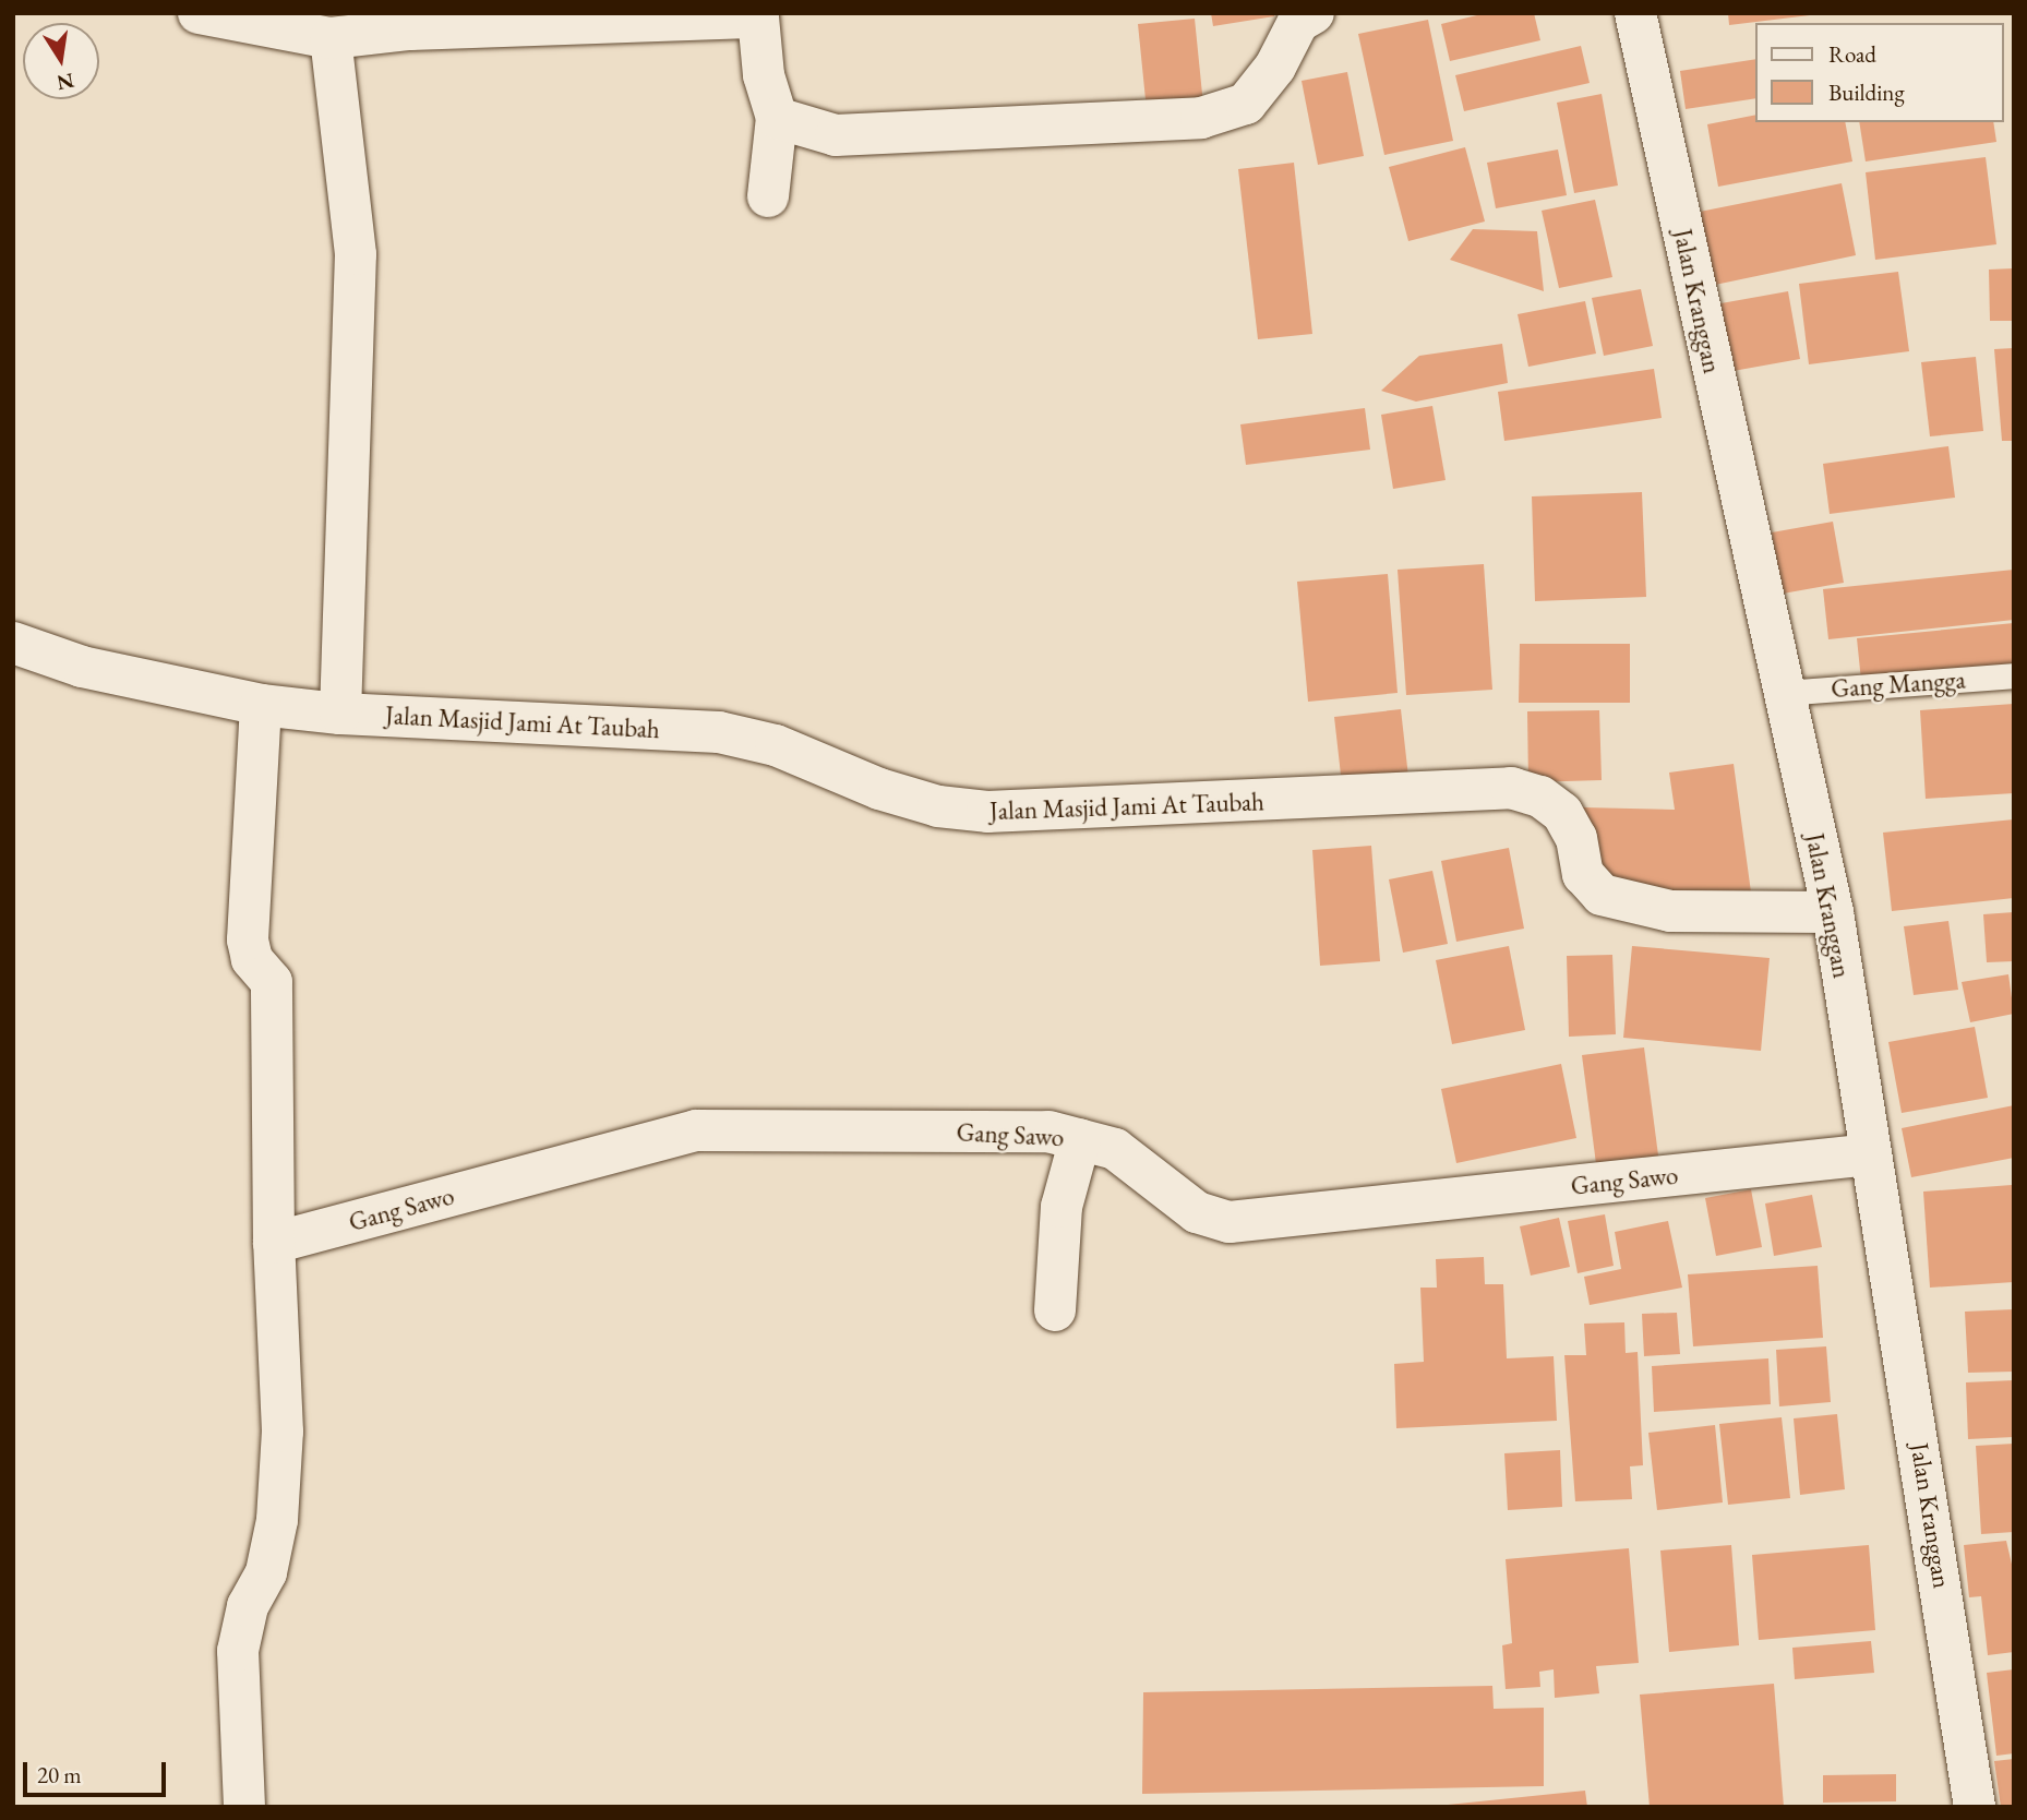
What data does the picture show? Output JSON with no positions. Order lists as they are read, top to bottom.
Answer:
{
  "streets": {
    "street": ["Jalan Kranggan", "Jalan Masjid Jami At Taubah", "Gang Sawo"],
    "lane": ["Gang Mangga"]
  },
  "crossings": [
    ["Jalan Kranggan", "Gang Mangga"],
    ["Jalan Kranggan", "Jalan Masjid Jami At Taubah"],
    ["Jalan Kranggan", "Gang Sawo"]
  ],
  "legend": ["Road", "Building"],
  "scale_bar": "20 m",
  "north": "bottom"
}
